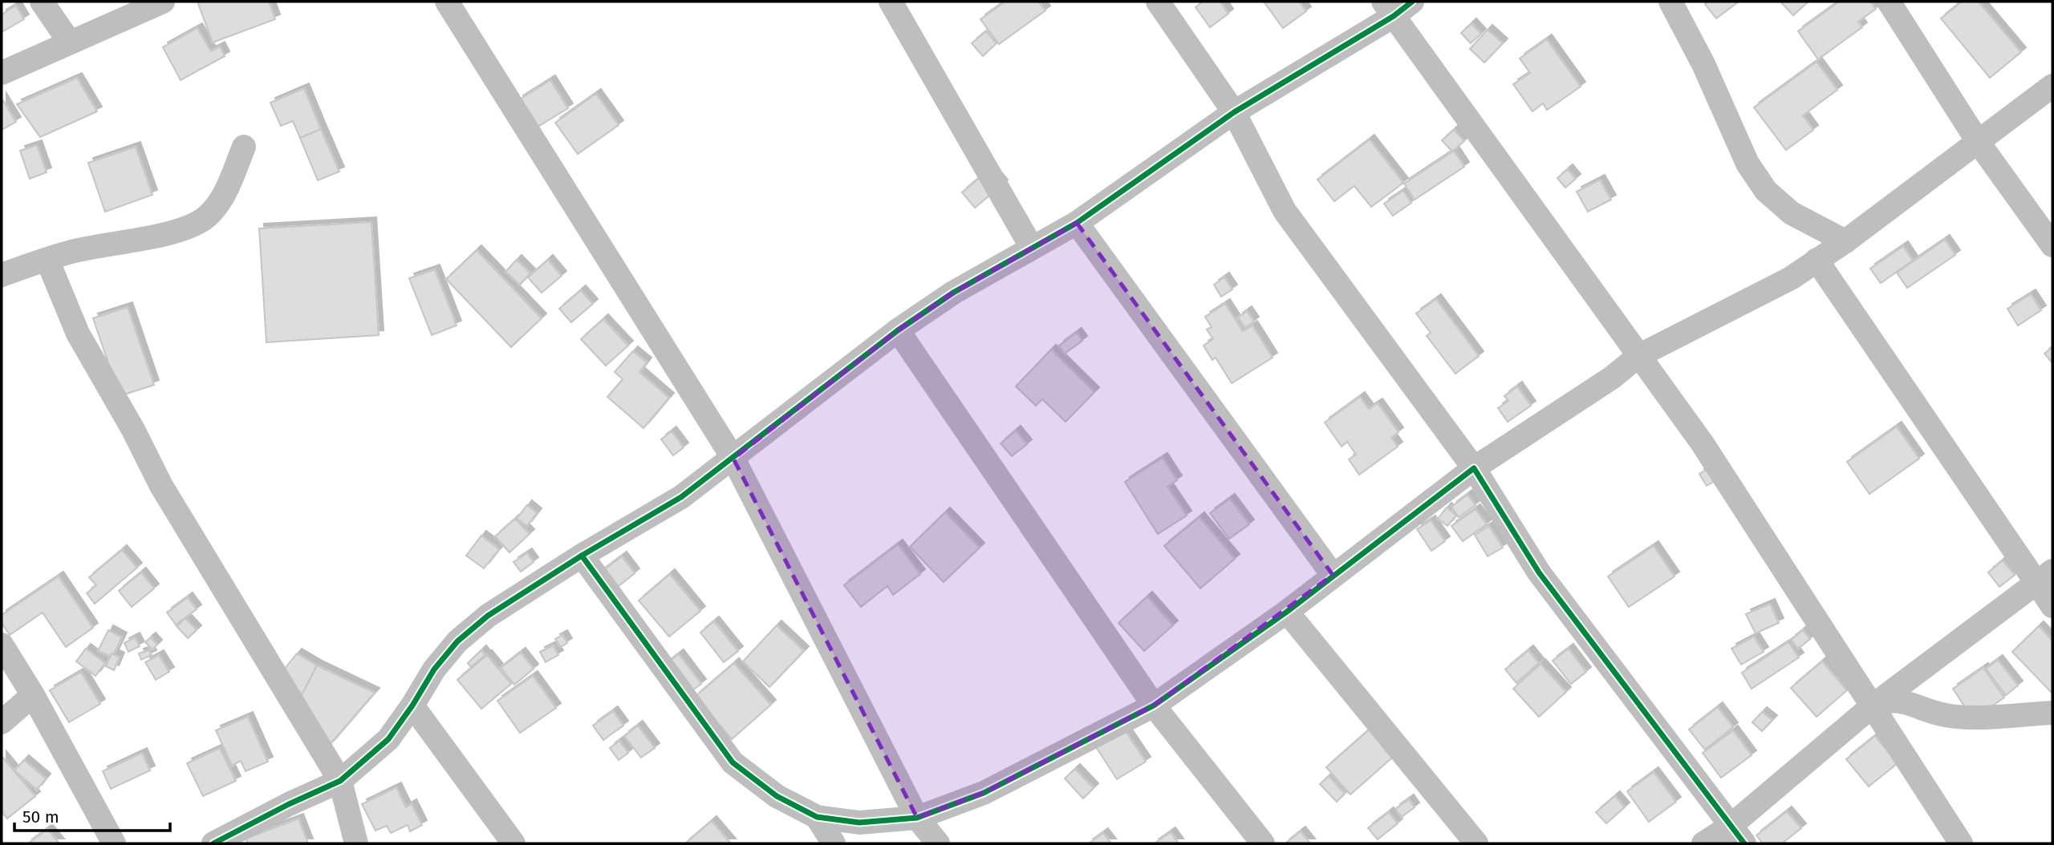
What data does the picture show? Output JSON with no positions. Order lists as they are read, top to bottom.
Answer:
{
  "scale_bar": "50 m"
}
